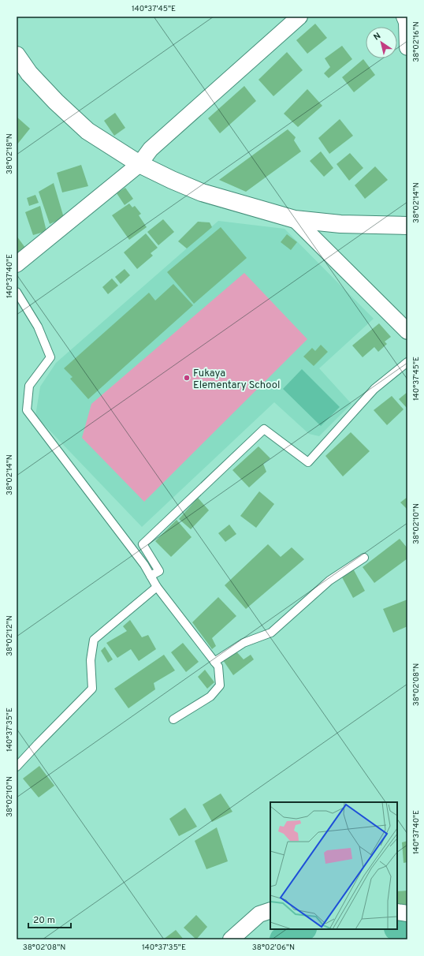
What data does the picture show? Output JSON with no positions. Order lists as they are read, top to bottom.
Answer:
{
  "places": ["Fukaya Elementary School"],
  "scale_bar": "20 m",
  "north": "top left",
  "coordinates": [
    "140°37'45\"E",
    "38°02'16\"N",
    "38°02'18\"N",
    "38°02'14\"N",
    "140°37'40\"E",
    "38°02'10\"N",
    "38°02'12\"N",
    "38°02'08\"N",
    "140°37'35\"E",
    "38°02'06\"N"
  ]
}
